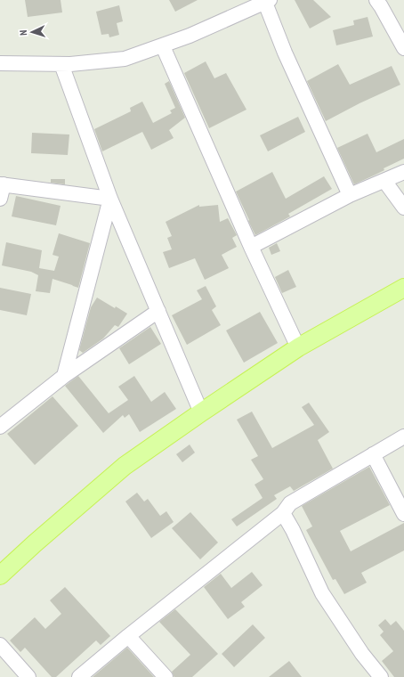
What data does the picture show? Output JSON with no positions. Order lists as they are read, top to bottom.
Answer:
{
  "north": "left"
}
